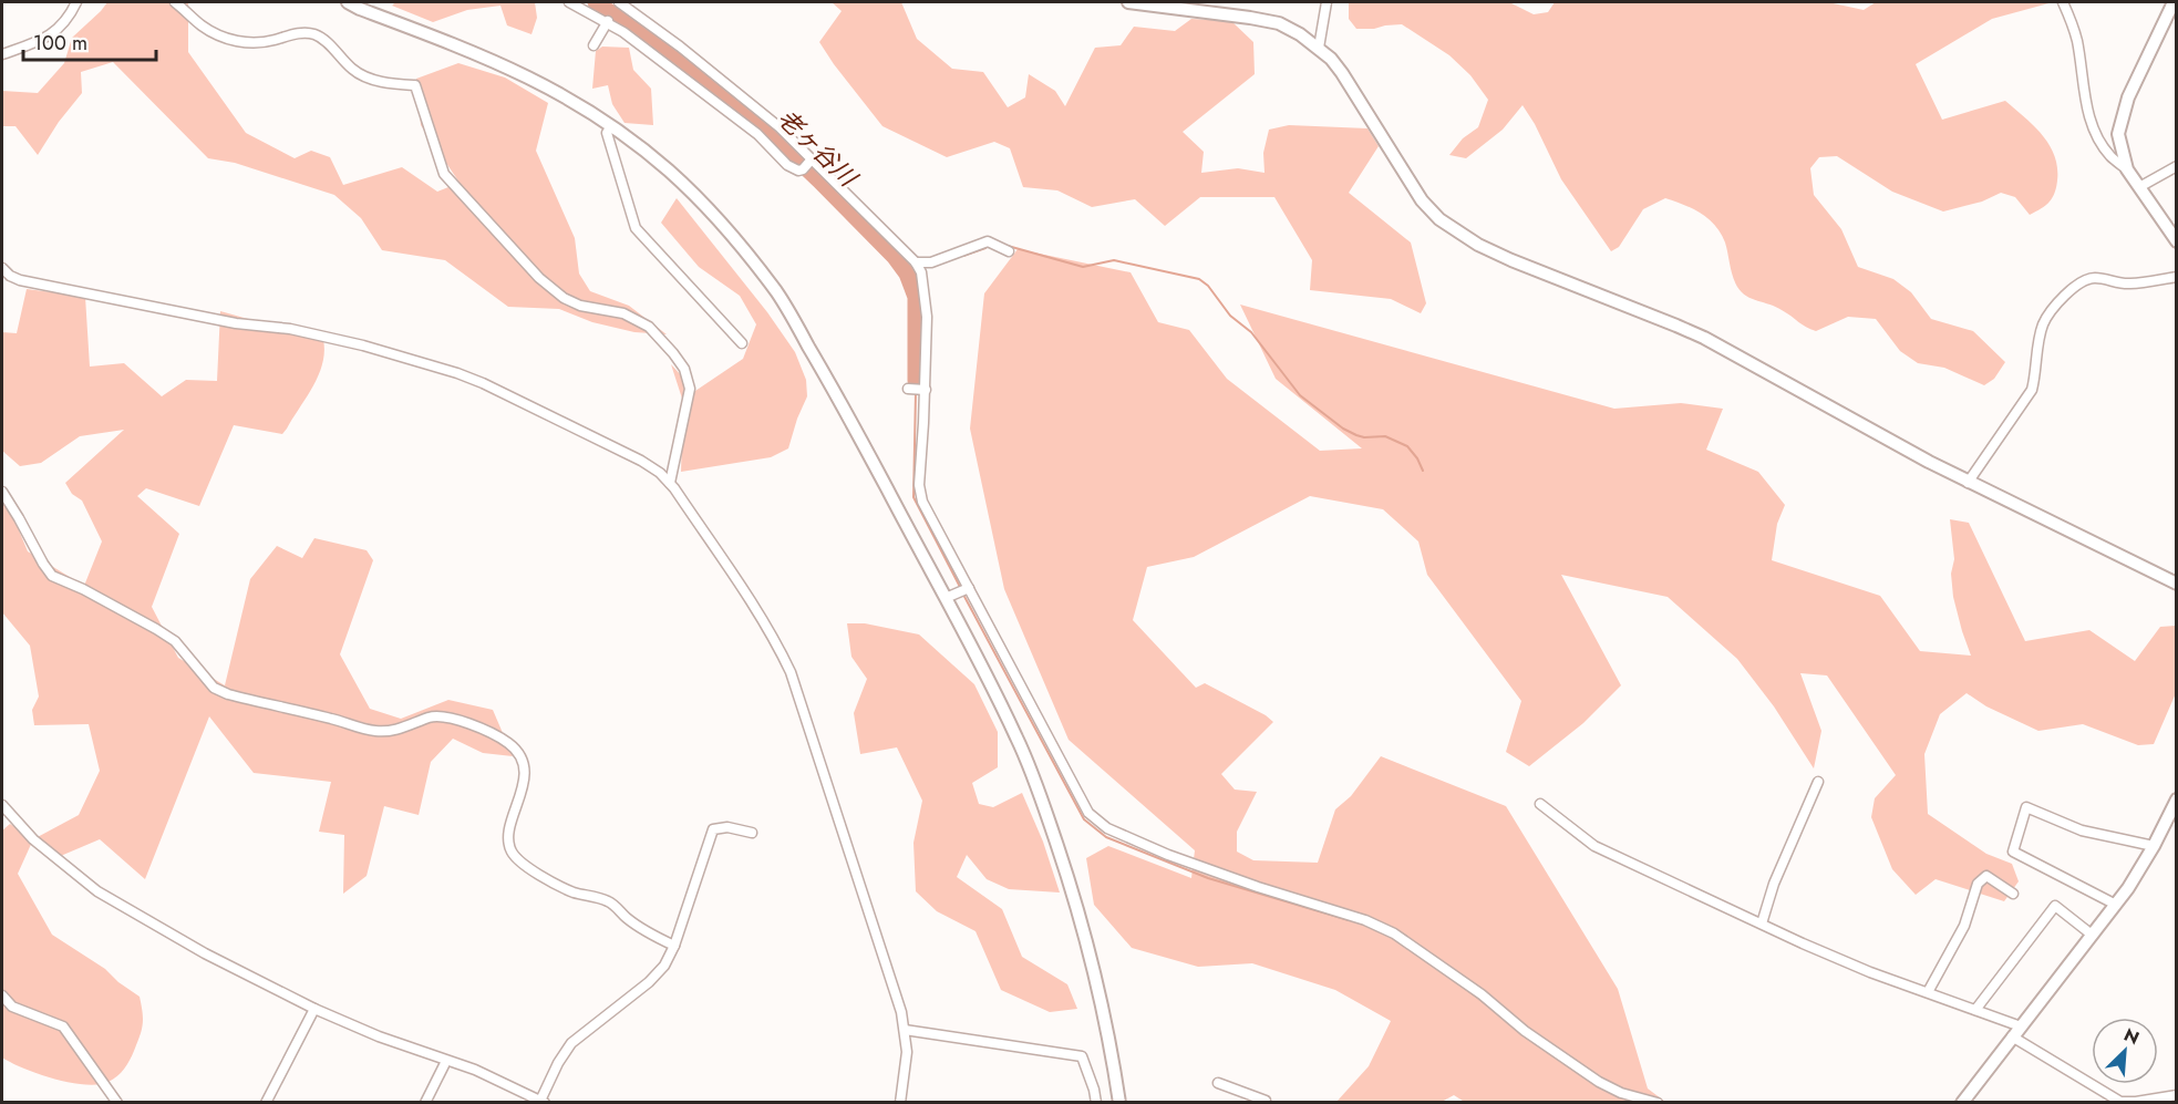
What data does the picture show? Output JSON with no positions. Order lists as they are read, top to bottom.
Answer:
{
  "water": ["老ヶ谷川"],
  "scale_bar": "100 m",
  "north": "top right"
}
